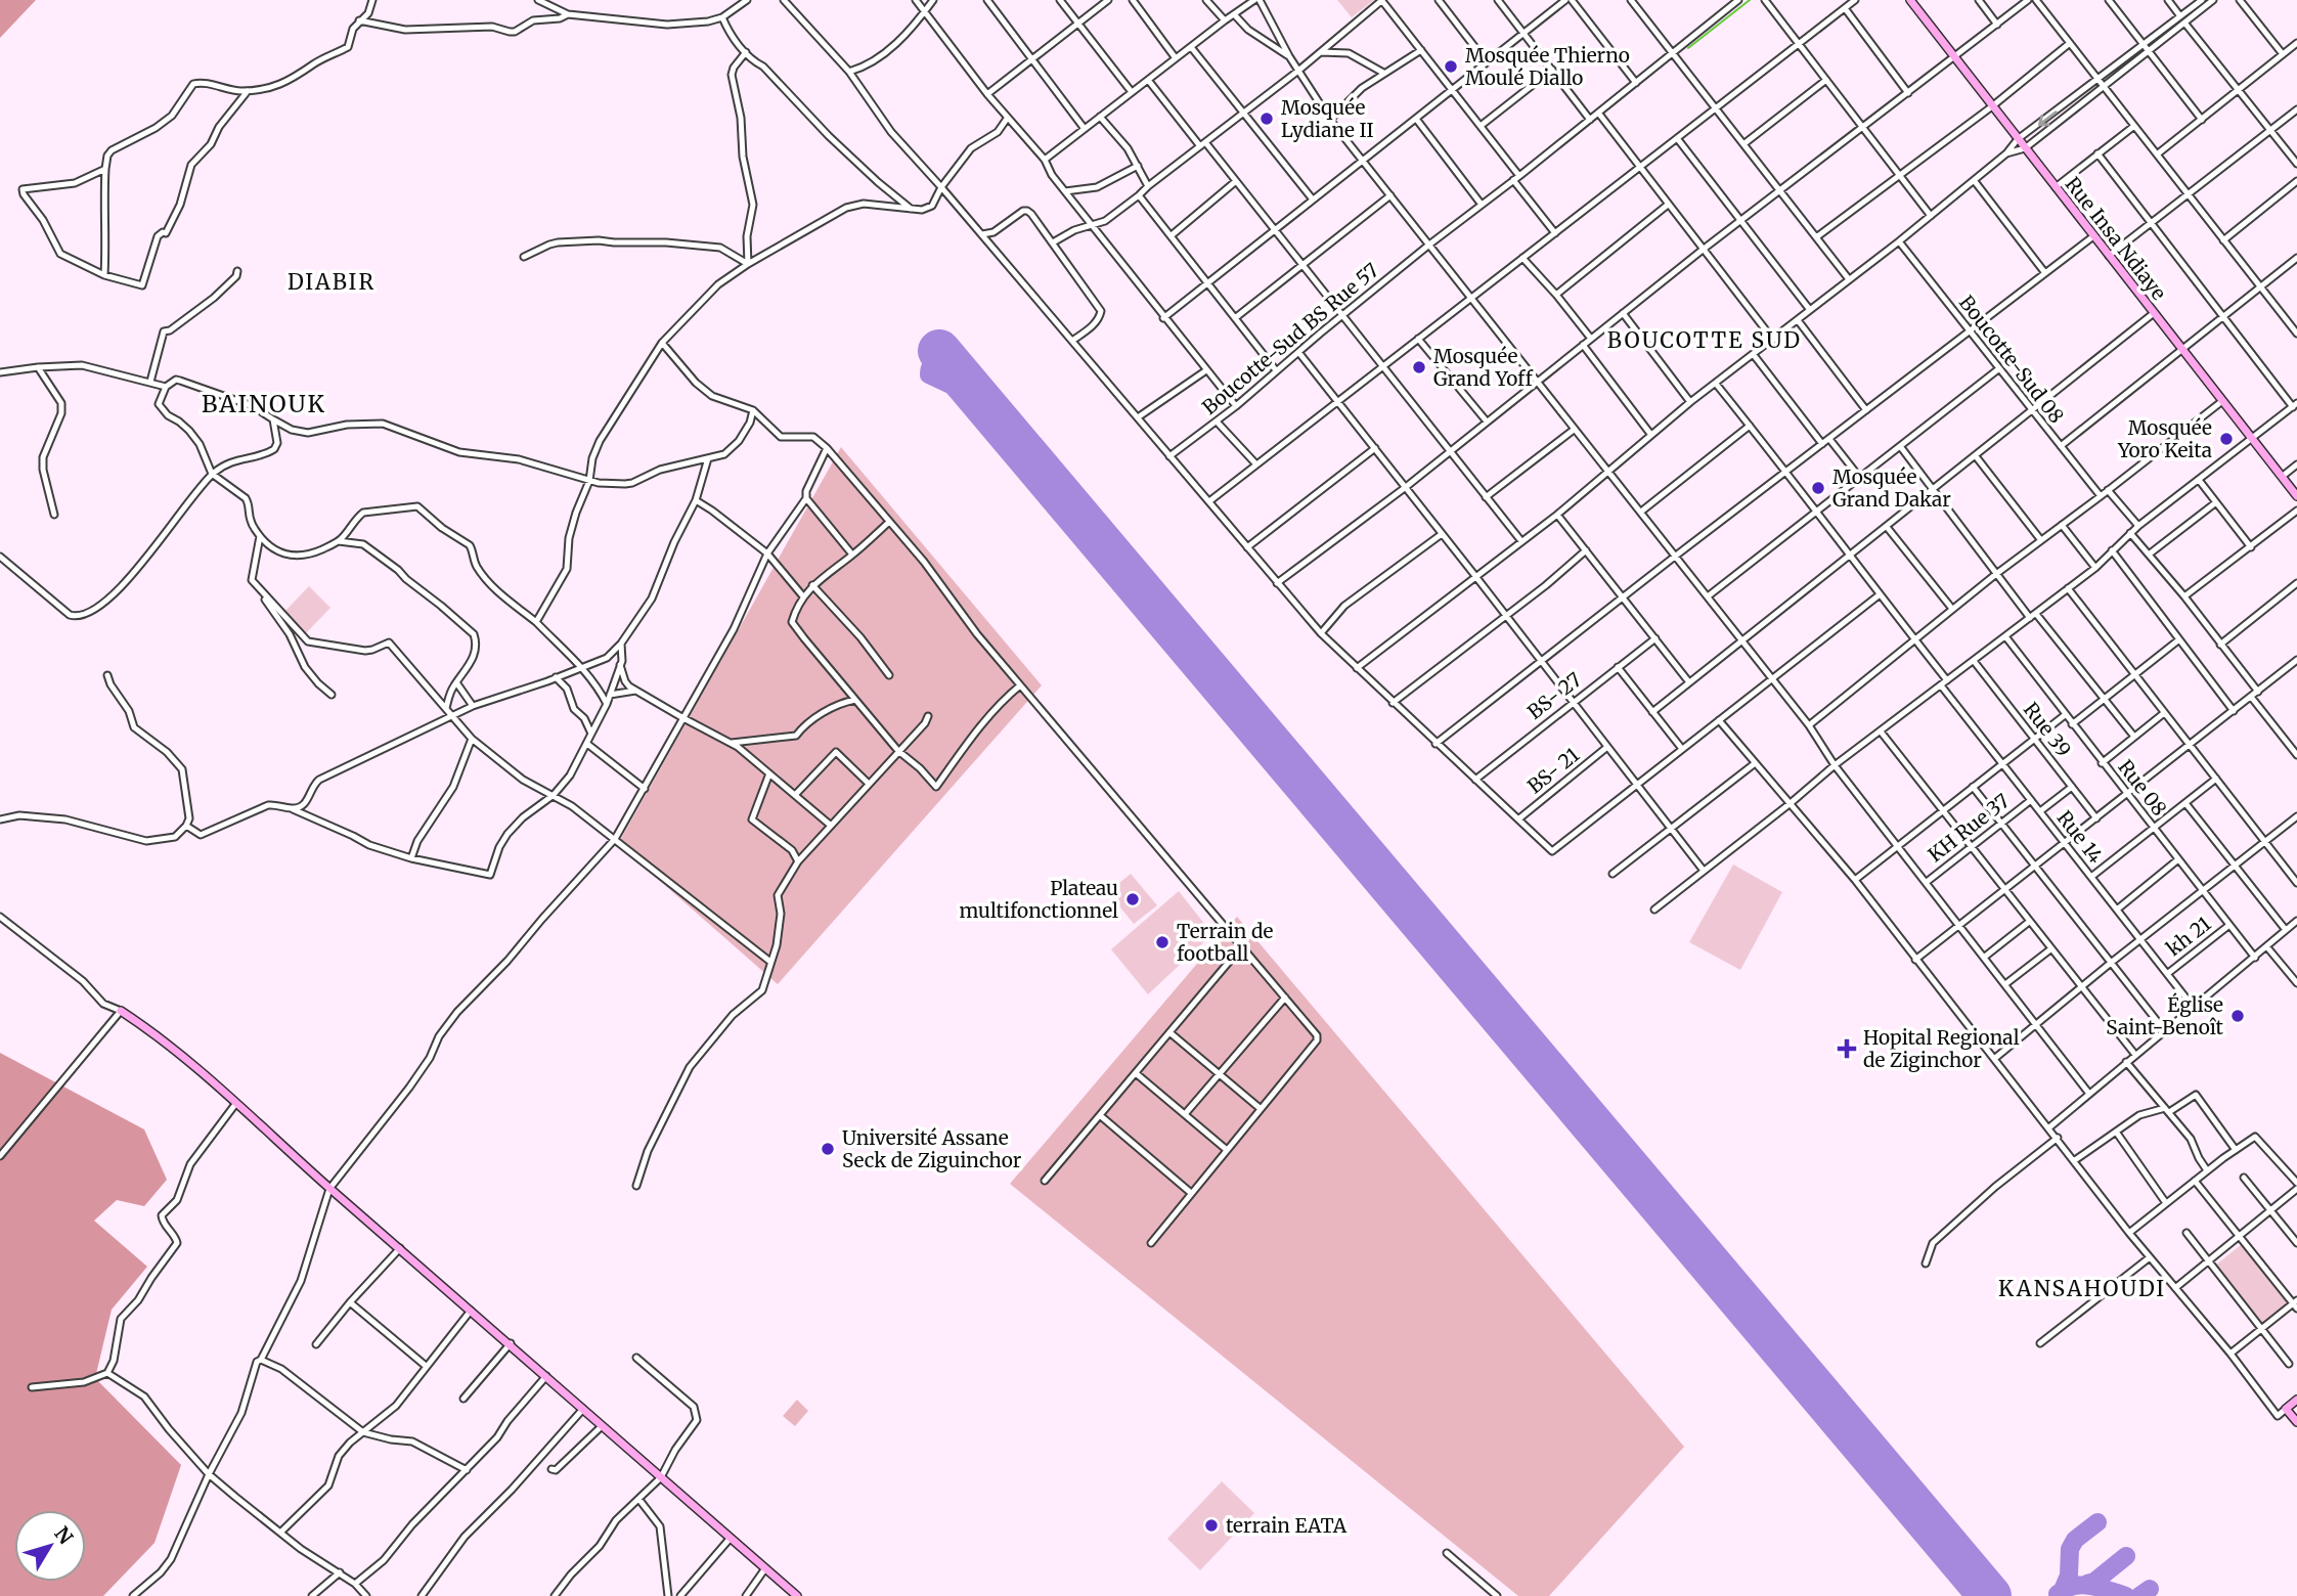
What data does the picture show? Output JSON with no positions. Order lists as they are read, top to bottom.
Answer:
{
  "streets": {
    "street": [
      "Rue Insa Ndiaye",
      "Boucotte-Sud BS Rue 57",
      "Boucotte-Sud 08",
      "BS- 27",
      "Rue 39",
      "BS- 21",
      "Rue 08",
      "KH Rue 37",
      "Rue 14",
      "kh 21"
    ]
  },
  "crossings": [
    ["Rue 08", "kh 21"],
    ["KH Rue 37", "Rue 14"],
    ["Rue 14", "kh 21"]
  ],
  "districts": [
    "DIABIR",
    "BOUCOTTE SUD",
    "BAINOUK",
    "KANSAHOUDI"
  ],
  "places": {
    "other": [
      "Mosquée Thierno Moulé Diallo",
      "Mosquée Lydiane II",
      "Mosquée Grand Yoff",
      "Mosquée Yoro Keita",
      "Mosquée Grand Dakar",
      "Plateau multifonctionnel",
      "Terrain de football",
      "Église Saint-Benoît",
      "Université Assane Seck de Ziguinchor",
      "terrain EATA"
    ],
    "health": ["Hopital Regional de Ziginchor"]
  },
  "north": "top right"
}
